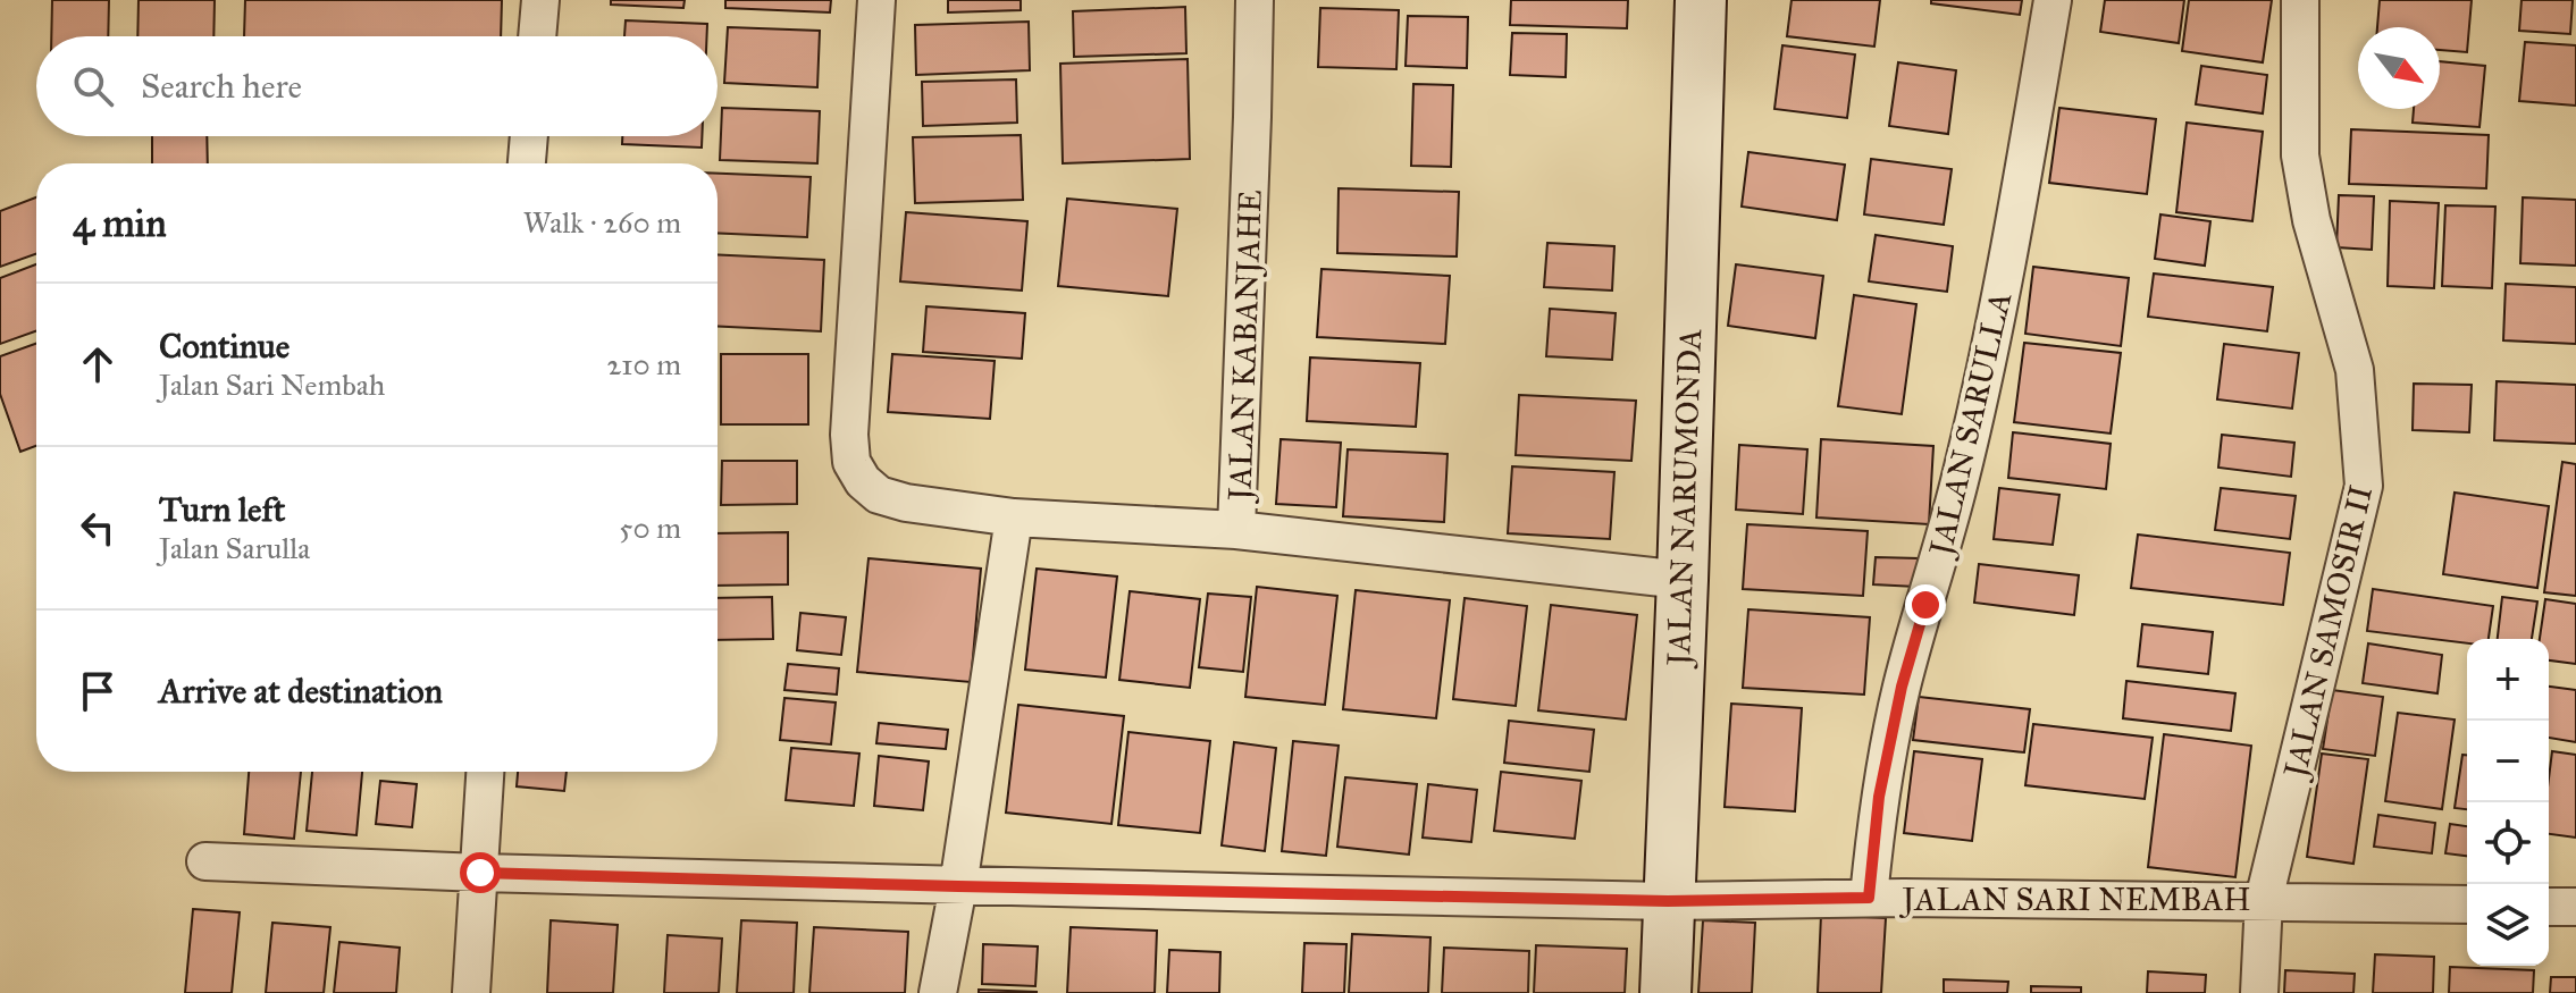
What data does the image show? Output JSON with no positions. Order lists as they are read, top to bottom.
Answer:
{
  "streets": {
    "street": [
      "JALAN KABANJAHE",
      "JALAN SARULLA",
      "JALAN NARUMONDA",
      "JALAN SAMOSIR II",
      "JALAN SARI NEMBAH"
    ]
  },
  "crossings": [
    ["JALAN SARULLA", "JALAN SARI NEMBAH"],
    ["JALAN NARUMONDA", "JALAN SARI NEMBAH"],
    ["JALAN SAMOSIR II", "JALAN SARI NEMBAH"]
  ],
  "north": "bottom right",
  "page": {
    "search": "Search here",
    "heading": ["4 min", "Walk · 260 m"],
    "list": [
      ["Continue", "Jalan Sari Nembah", "210 m"],
      ["Turn left", "Jalan Sarulla", "50 m"],
      "Arrive at destination"
    ],
    "map_buttons": ["+", "−"]
  }
}
